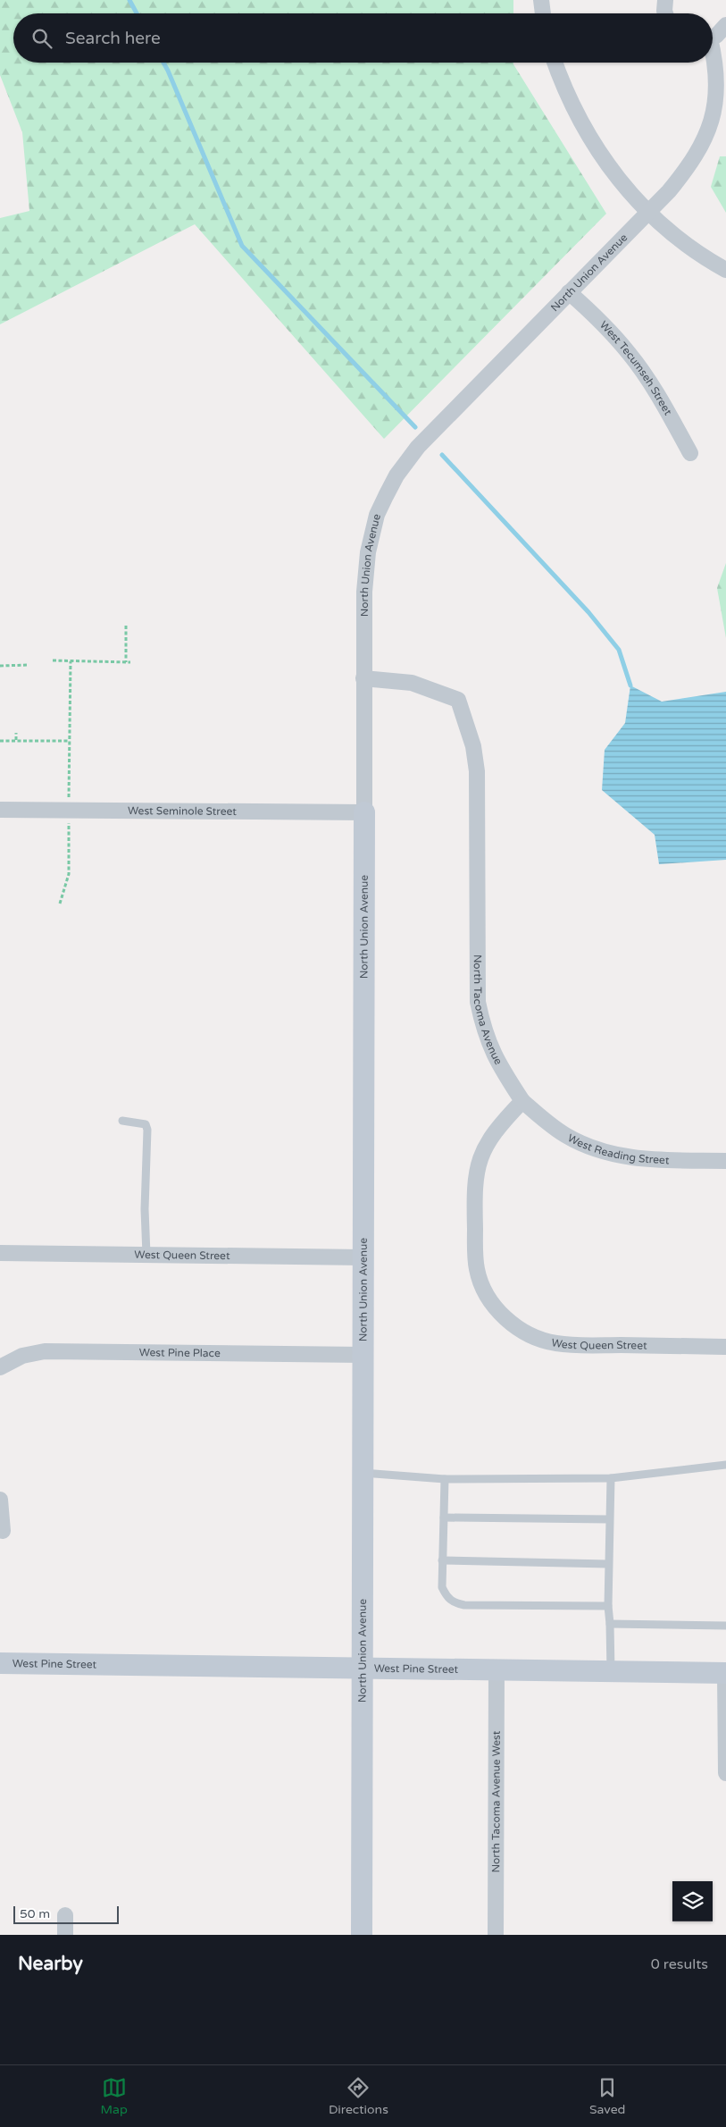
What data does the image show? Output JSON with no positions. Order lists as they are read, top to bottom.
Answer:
{
  "streets": {
    "street": [
      "North Union Avenue",
      "West Tecumseh Street",
      "West Seminole Street",
      "North Tacoma Avenue",
      "West Reading Street",
      "West Queen Street",
      "West Pine Place",
      "West Pine Street",
      "North Tacoma Avenue West"
    ]
  },
  "crossings": [
    ["North Union Avenue", "West Tecumseh Street"],
    ["North Union Avenue", "West Seminole Street"],
    ["North Union Avenue", "North Tacoma Avenue"],
    ["North Union Avenue", "West Queen Street"],
    ["North Union Avenue", "West Pine Place"],
    ["North Union Avenue", "West Pine Street"],
    ["North Tacoma Avenue", "West Reading Street"],
    ["North Tacoma Avenue", "West Queen Street"],
    ["West Reading Street", "West Queen Street"],
    ["West Pine Street", "North Tacoma Avenue West"]
  ],
  "scale_bar": "50 m",
  "page": {
    "search": "Search here",
    "scale": "50 m",
    "heading": ["Nearby", "0 results"],
    "nav": ["Map", "Directions", "Saved"]
  }
}
